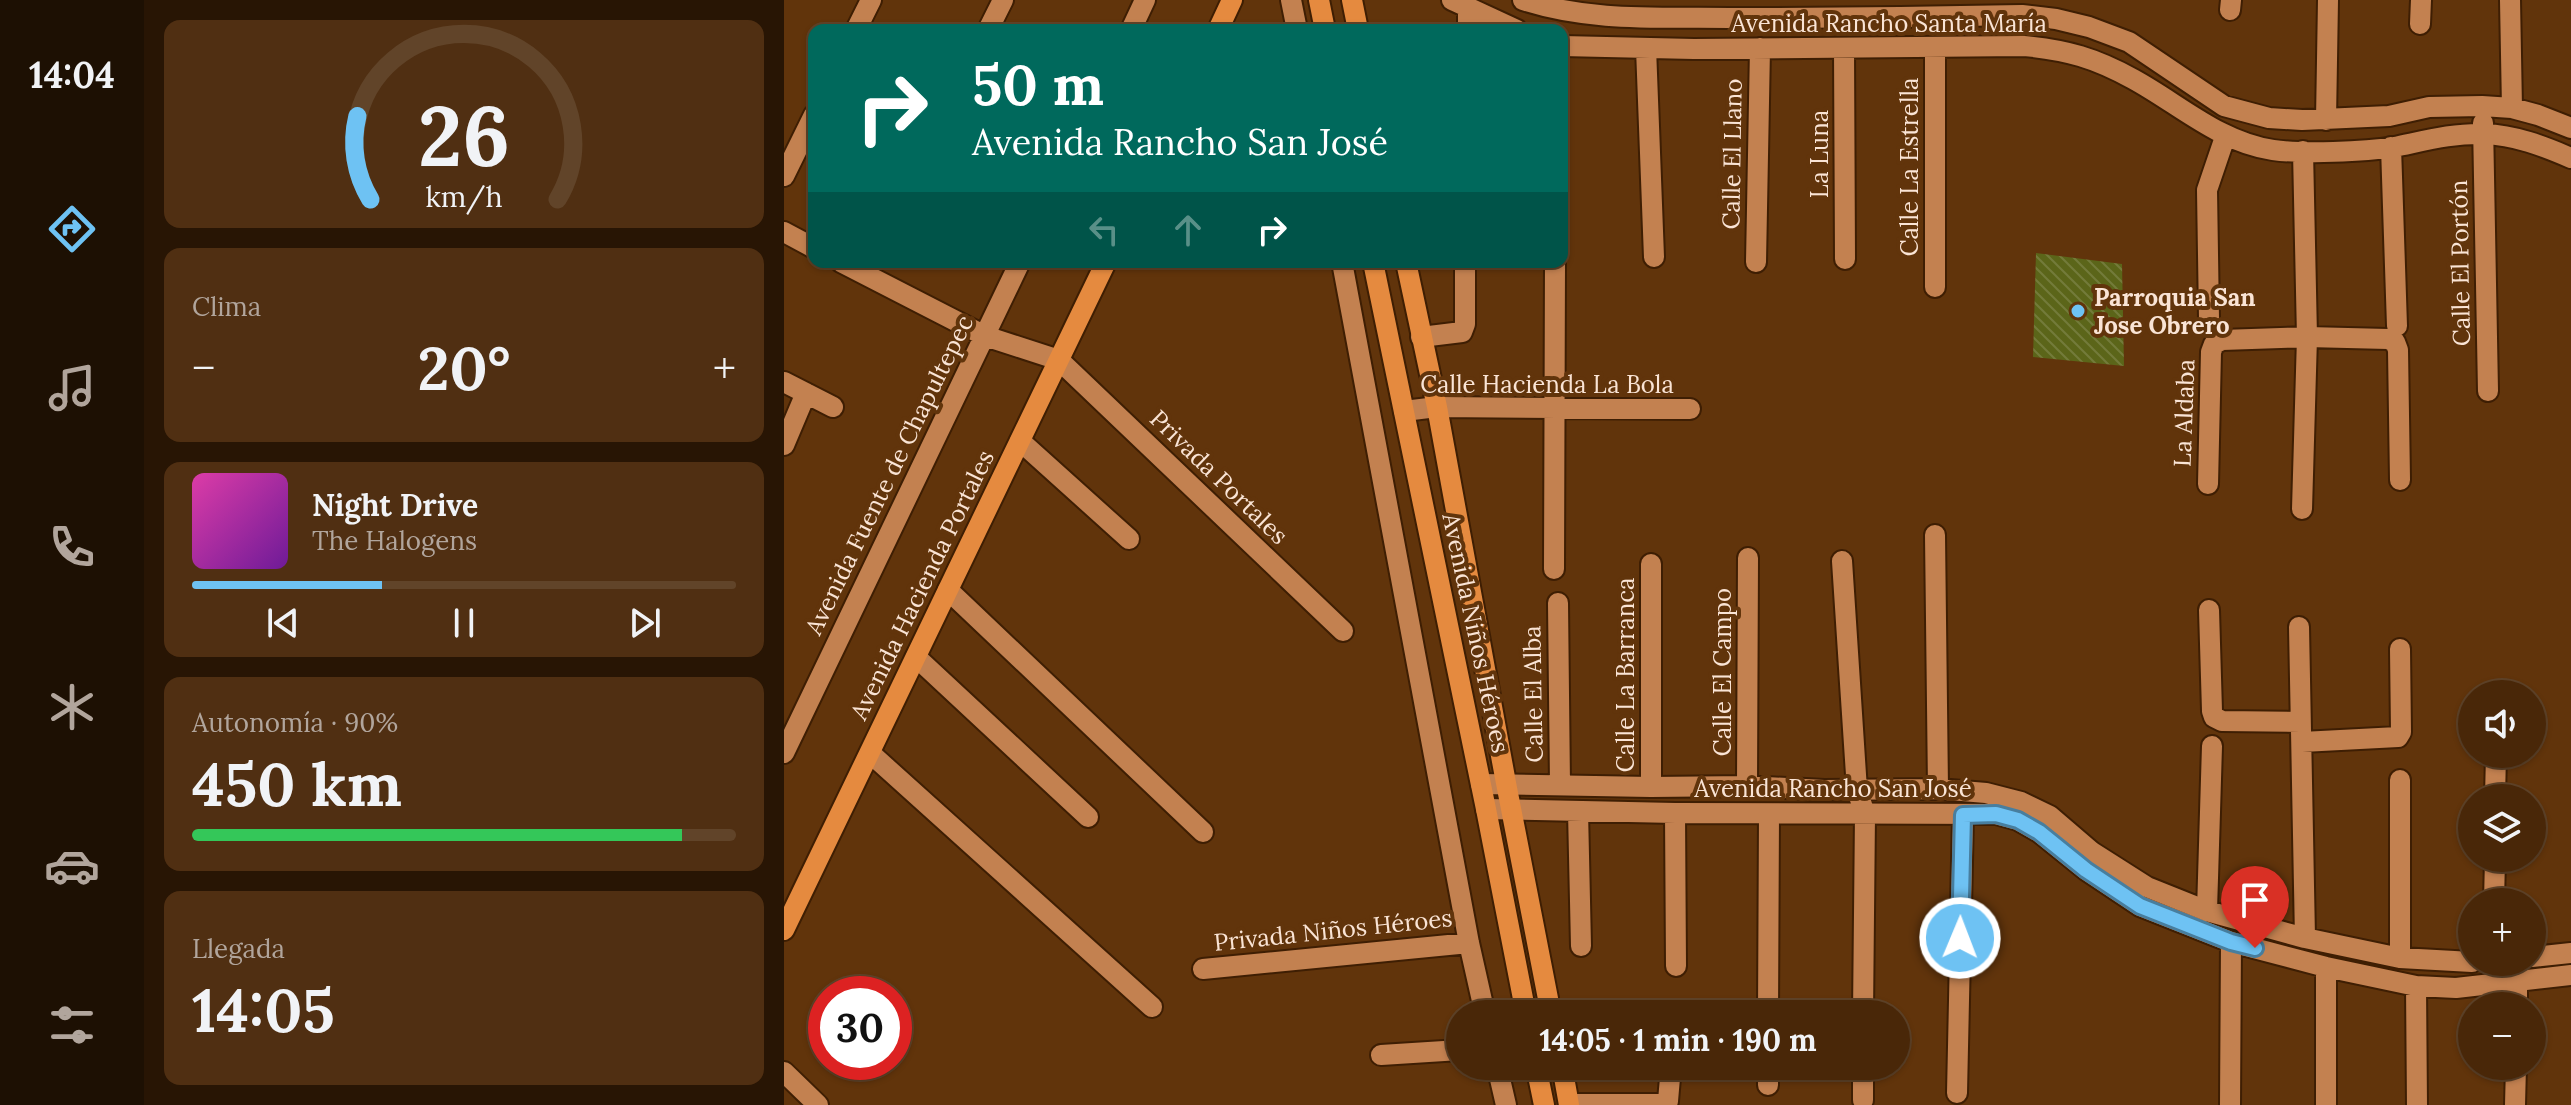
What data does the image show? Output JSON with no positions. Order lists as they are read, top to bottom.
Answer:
{
  "streets": {
    "main road": ["Avenida Hacienda Portales", "Avenida Niños Héroes"],
    "street": [
      "Avenida Rancho Santa María",
      "Calle El Llano",
      "La Luna",
      "Calle La Estrella",
      "Calle El Portón",
      "Calle Hacienda La Bola",
      "La Aldaba",
      "Avenida Fuente de Chapultepec",
      "Privada Portales",
      "Calle El Campo",
      "Calle La Barranca",
      "Calle El Alba",
      "Avenida Rancho San José",
      "Privada Niños Héroes"
    ]
  },
  "crossings": [
    ["Avenida Rancho Santa María", "Calle El Llano"],
    ["Avenida Rancho Santa María", "La Luna"],
    ["Avenida Rancho Santa María", "Calle La Estrella"],
    ["Avenida Rancho Santa María", "Calle El Portón"],
    ["Calle Hacienda La Bola", "Avenida Niños Héroes"],
    ["Privada Portales", "Avenida Hacienda Portales"],
    ["Avenida Niños Héroes", "Avenida Rancho San José"],
    ["Calle El Campo", "Avenida Rancho San José"],
    ["Calle La Barranca", "Avenida Rancho San José"],
    ["Calle El Alba", "Avenida Rancho San José"]
  ],
  "places": ["Parroquia San Jose Obrero"],
  "page": {
    "tabs": "14:04",
    "turn": ["50 m", "Avenida Rancho San José"],
    "tile": [
      "Clima",
      ["Autonomía · 90%", "450 km"],
      ["Llegada", "14:05"]
    ],
    "heat": ["−", "20°", "+"],
    "song": ["Night Drive", "The Halogens"],
    "map_buttons": ["+", "−"],
    "limit": "30",
    "trip": "14:05 · 1 min · 190 m",
    "gauge": ["26", "km/h"]
  }
}
